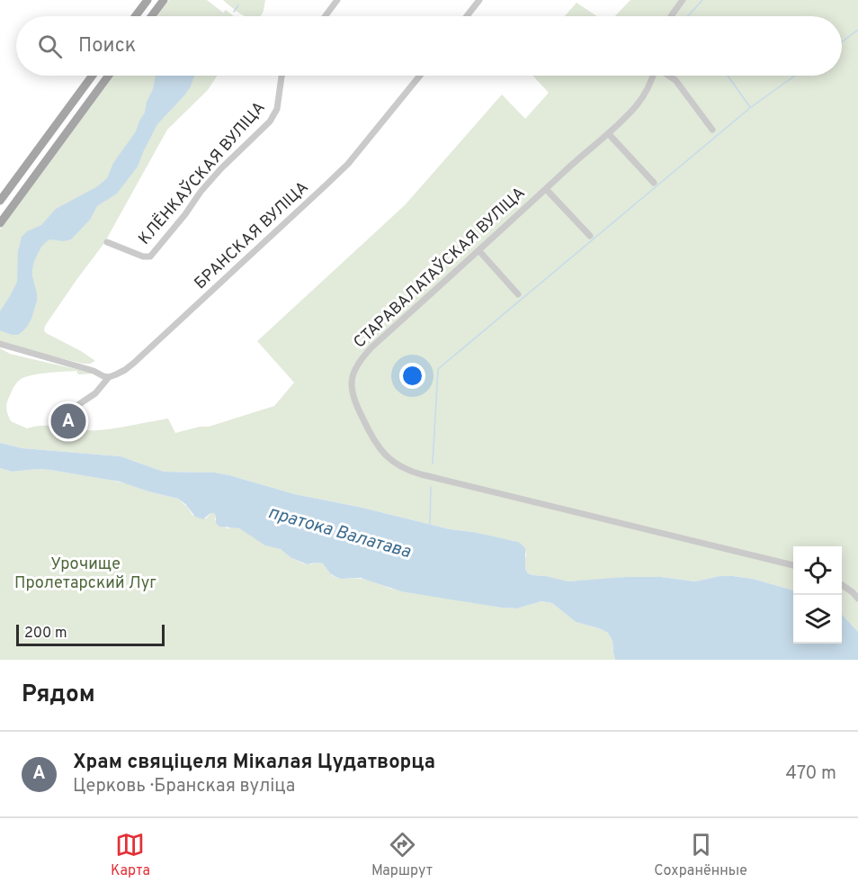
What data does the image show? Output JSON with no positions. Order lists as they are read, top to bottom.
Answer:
{
  "streets": {
    "street": ["КЛЁНКАЎСКАЯ ВУЛІЦА", "БРАНСКАЯ ВУЛІЦА", "СТАРАВАЛАТАЎСКАЯ ВУЛІЦА"]
  },
  "water": ["пратока Валатава"],
  "parks": ["Урочище Пролетарский Луг"],
  "scale_bar": "200 m",
  "page": {
    "search": "Поиск",
    "pins": "A",
    "scale": "200 m",
    "heading": "Рядом",
    "list": [
      {
        "mark": "A",
        "name": "Храм свяціцеля Мікалая Цудатворца",
        "note": "Церковь · Бранская вуліца",
        "value": "470 m"
      }
    ],
    "nav": ["Карта", "Маршрут", "Сохранённые"]
  }
}
